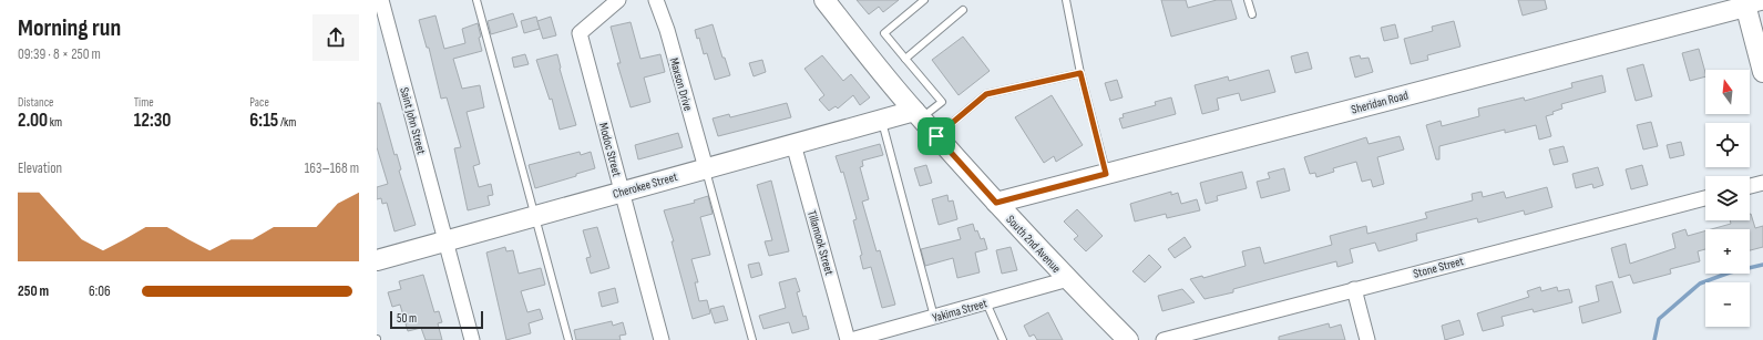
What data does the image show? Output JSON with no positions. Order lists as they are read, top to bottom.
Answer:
{
  "streets": {
    "street": [
      "Maxson Drive",
      "Sheridan Road",
      "Saint John Street",
      "Modoc Street",
      "Cherokee Street",
      "Tillamook Street",
      "South 2nd Avenue",
      "Stone Street",
      "Yakima Street"
    ]
  },
  "crossings": [
    ["Maxson Drive", "Cherokee Street"],
    ["Sheridan Road", "South 2nd Avenue"],
    ["Saint John Street", "Cherokee Street"],
    ["Modoc Street", "Cherokee Street"],
    ["Cherokee Street", "Tillamook Street"],
    ["Cherokee Street", "South 2nd Avenue"],
    ["Tillamook Street", "Yakima Street"],
    ["South 2nd Avenue", "Yakima Street"]
  ],
  "scale_bar": "50 m",
  "north": "top",
  "page": {
    "heading": ["Morning run", "09:39 · 8 × 250 m"],
    "map_buttons": ["+", "−"],
    "stats": [
      ["Distance", "2.00 km"],
      ["Time", "12:30"],
      ["Pace", "6:15 /km"]
    ],
    "chart": ["Elevation", "163–168 m"],
    "list": [
      {
        "name": "250 m",
        "note": "6:06"
      }
    ],
    "scale": "50 m"
  }
}
